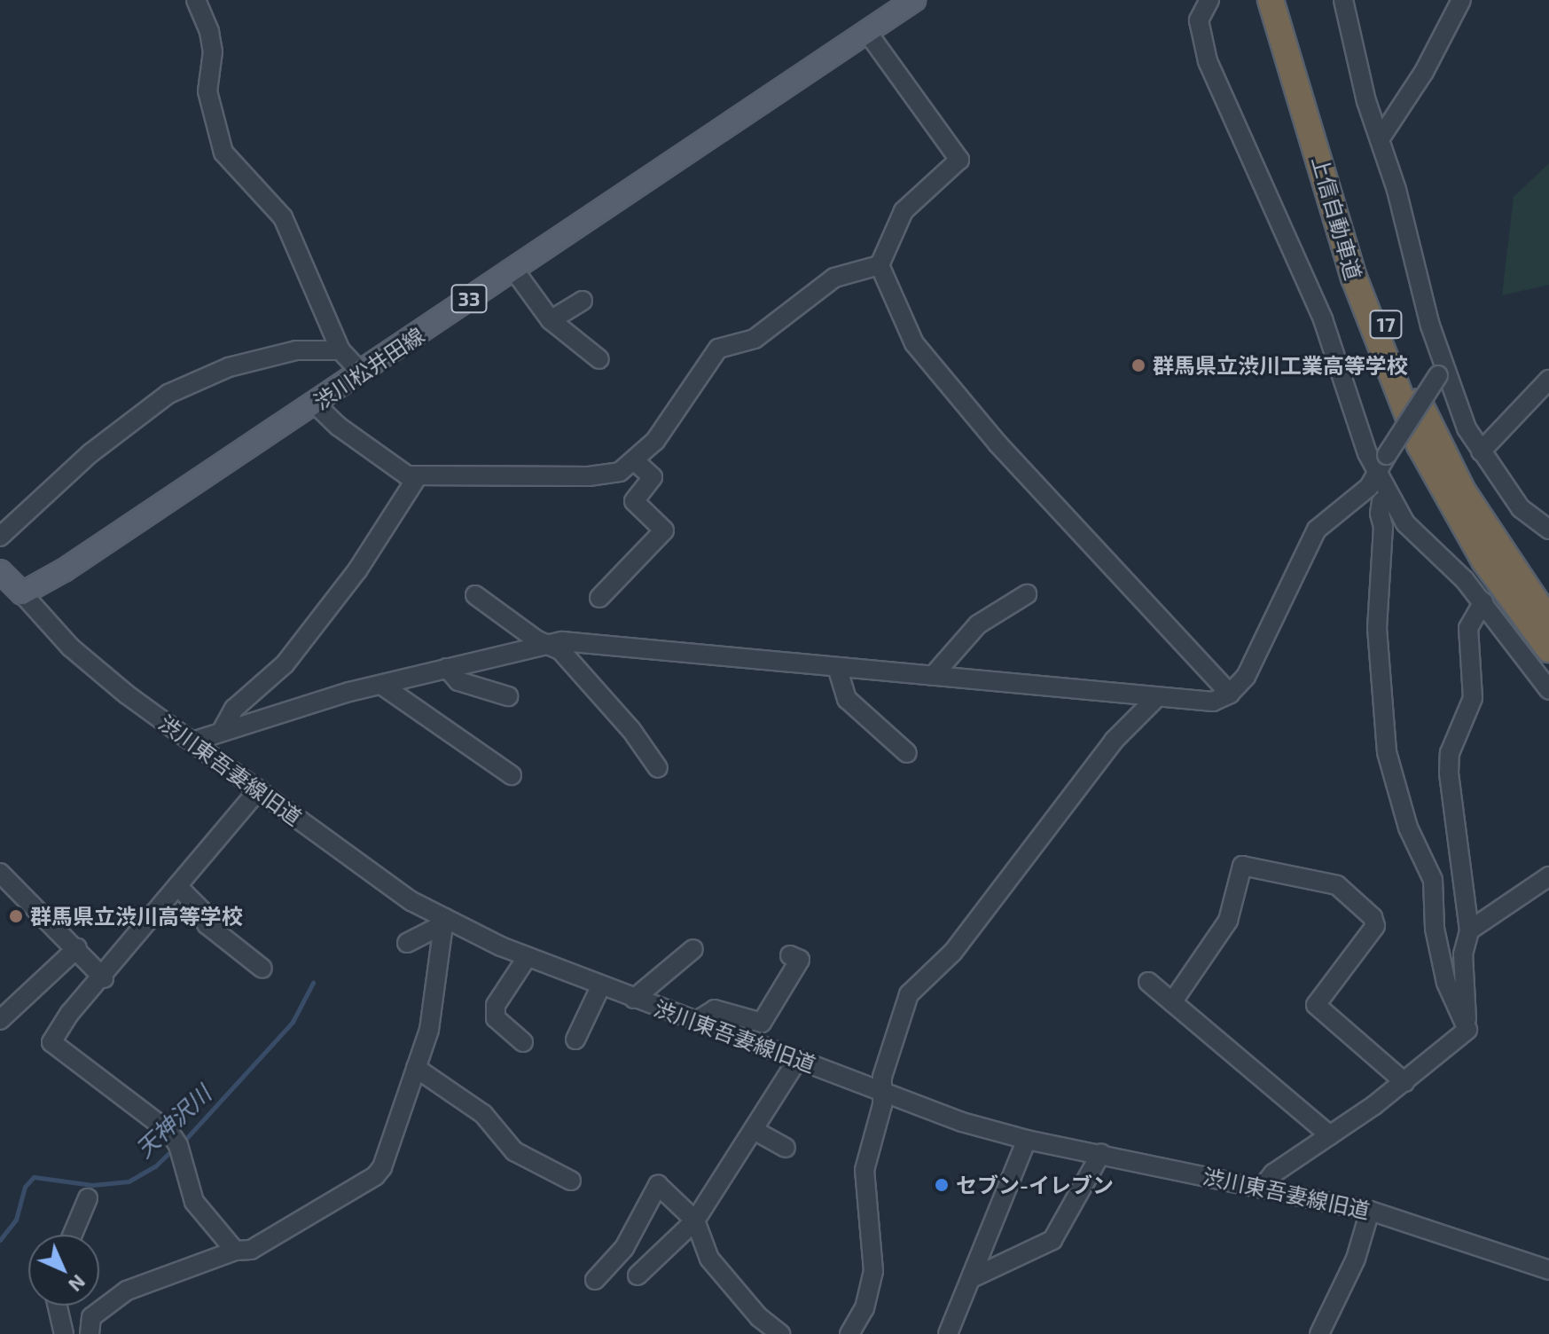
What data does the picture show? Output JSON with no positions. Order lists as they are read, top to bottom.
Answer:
{
  "streets": {
    "highway": ["上信自動車道", "17"],
    "main road": ["33", "渋川松井田線"],
    "street": ["渋川東吾妻線旧道"]
  },
  "crossings": [
    ["渋川松井田線", "渋川東吾妻線旧道"]
  ],
  "water": ["天神沢川"],
  "places": ["群馬県立渋川工業高等学校", "群馬県立渋川高等学校", "セブン-イレブン"],
  "north": "bottom right"
}
